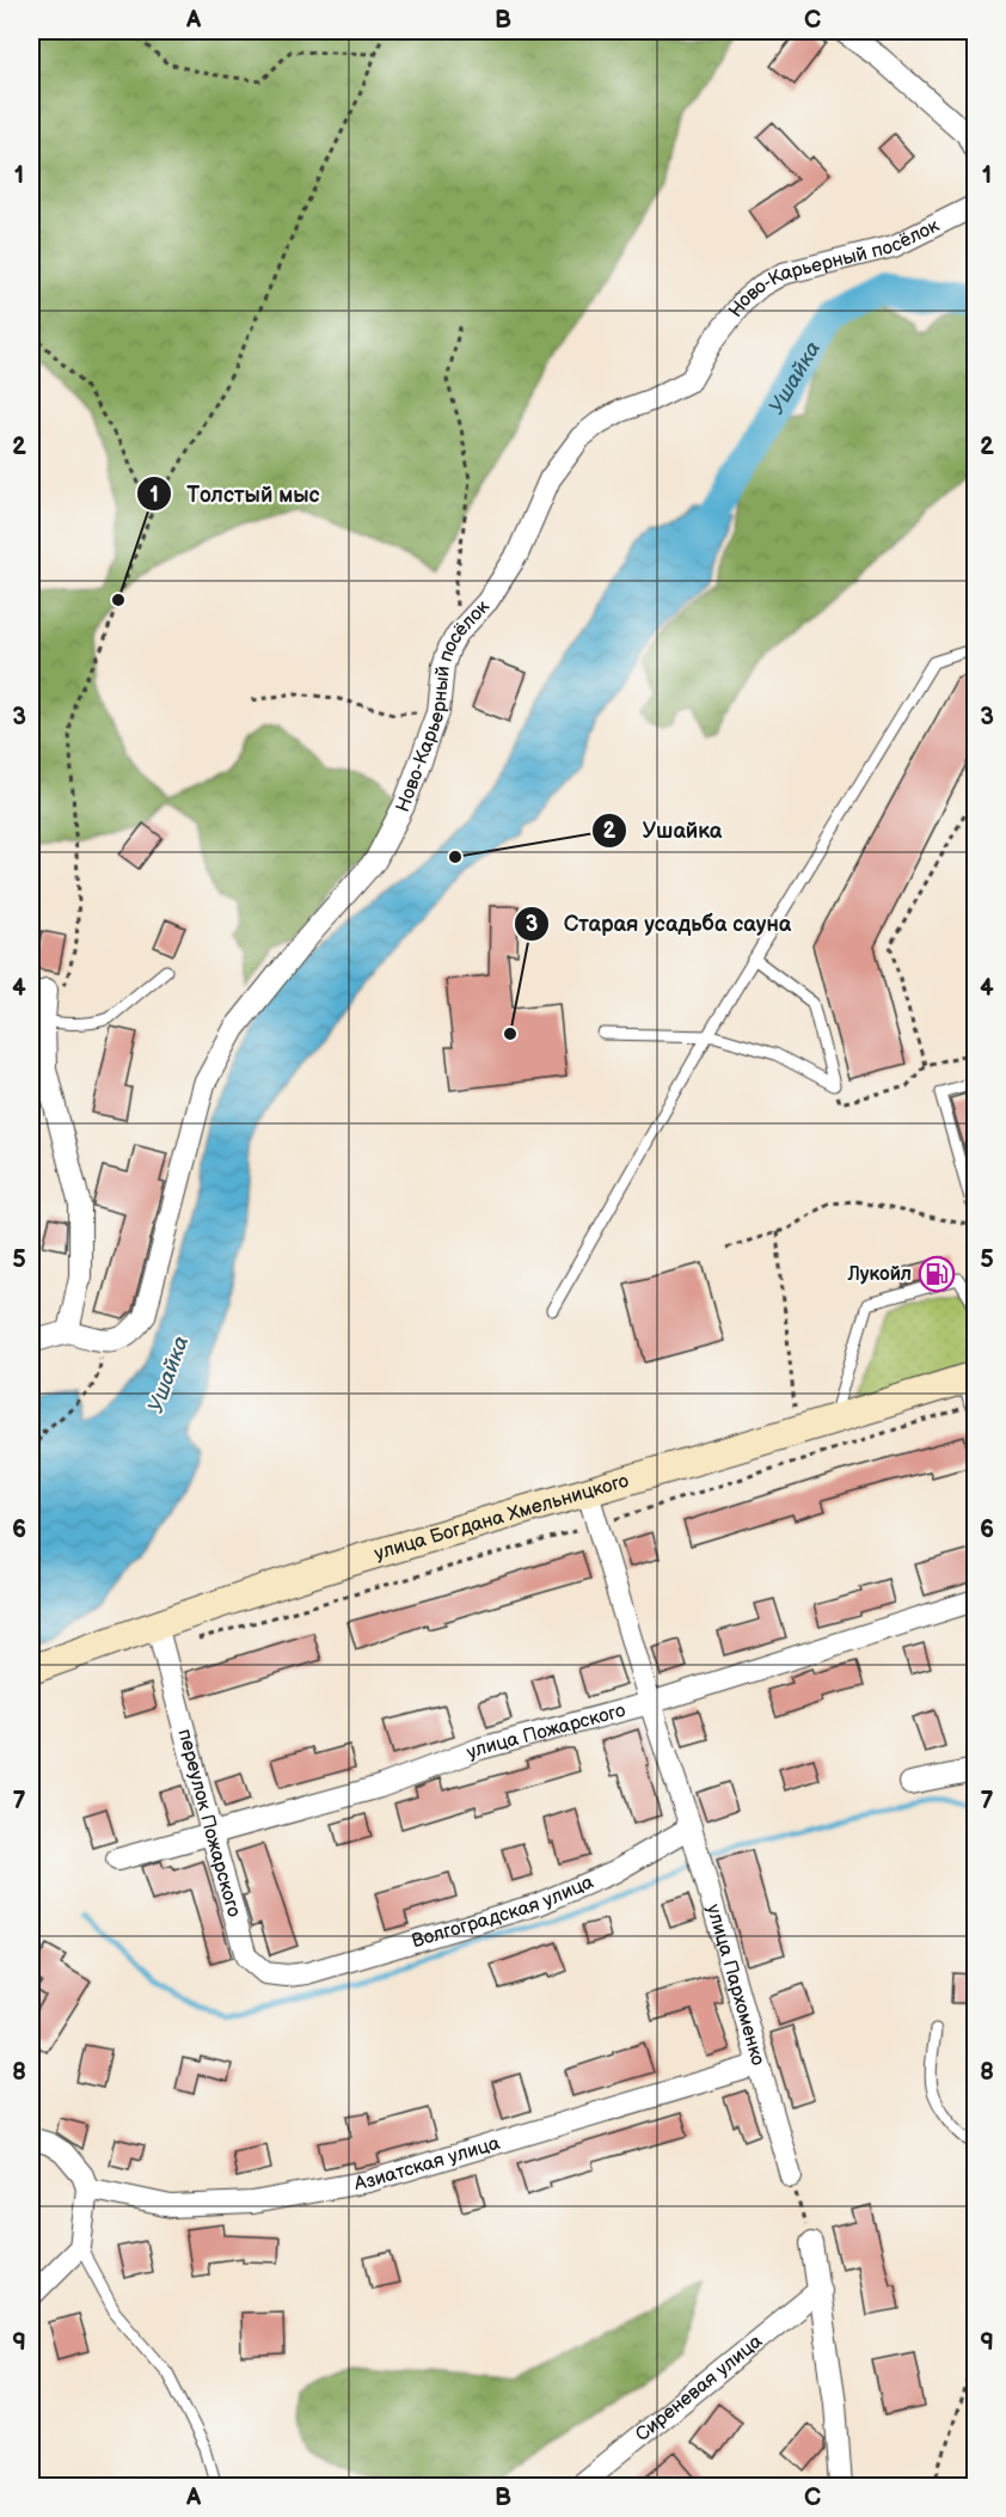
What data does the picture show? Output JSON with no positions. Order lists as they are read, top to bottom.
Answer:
{
  "streets": {
    "street": [
      "Ново-Карьерный посёлок",
      "улица Богдана Хмельницкого",
      "улица Пожарского",
      "переулок Пожарского",
      "Волгоградская улица",
      "улица Пархоменко",
      "Азиатская улица",
      "Сиреневая улица"
    ]
  },
  "crossings": [
    ["улица Богдана Хмельницкого", "переулок Пожарского"],
    ["улица Богдана Хмельницкого", "улица Пархоменко"],
    ["улица Пожарского", "переулок Пожарского"],
    ["улица Пожарского", "улица Пархоменко"],
    ["переулок Пожарского", "Волгоградская улица"],
    ["Волгоградская улица", "улица Пархоменко"],
    ["улица Пархоменко", "Азиатская улица"]
  ],
  "water": ["Ушайка"],
  "places": {
    "other": ["Толстый мыс", "Ушайка", "Старая усадьба сауна"],
    "fuel station": ["Лукойл"]
  },
  "grid": {
    "columns": ["A", "B", "C"],
    "rows": [
      "1",
      "2",
      "3",
      "4",
      "5",
      "6",
      "7",
      "8",
      "9"
    ]
  }
}
